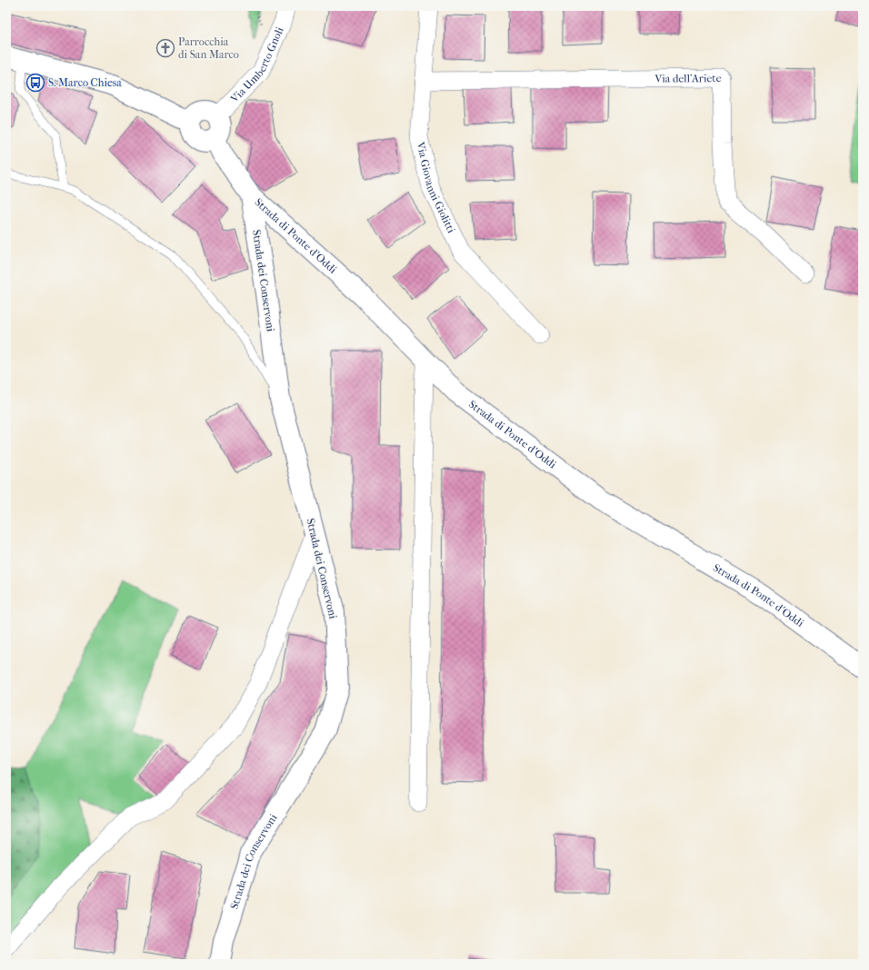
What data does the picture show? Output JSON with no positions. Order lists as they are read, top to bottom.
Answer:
{
  "streets": {
    "street": [
      "Via Umberto Gnoli",
      "Via dell'Ariete",
      "Via Giovanni Giolitti",
      "Strada di Ponte d'Oddi",
      "Strada dei Conservoni"
    ]
  },
  "crossings": [
    ["Via Umberto Gnoli", "Strada di Ponte d'Oddi"],
    ["Via dell'Ariete", "Via Giovanni Giolitti"],
    ["Strada di Ponte d'Oddi", "Strada dei Conservoni"]
  ],
  "places": {
    "church": ["Parrocchia di San Marco"],
    "bus stop": ["S. Marco Chiesa"]
  }
}
